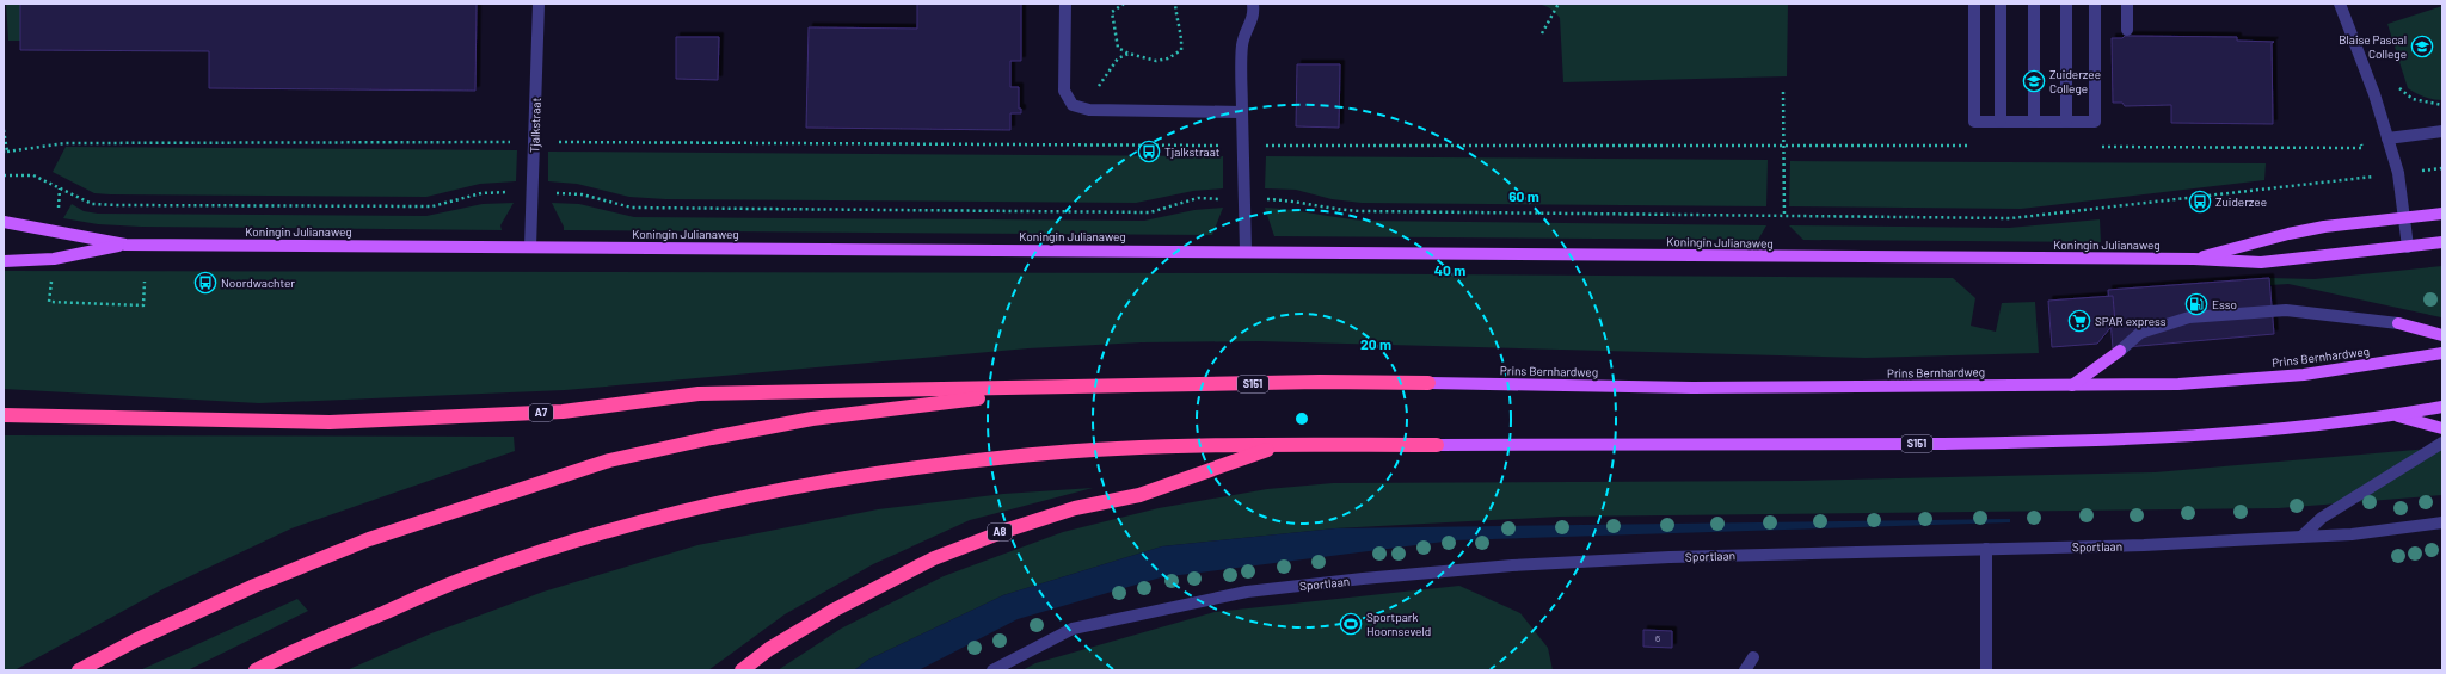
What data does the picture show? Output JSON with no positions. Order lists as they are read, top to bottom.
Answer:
{
  "streets": {
    "highway": ["S151", "A7", "A8"],
    "main road": ["Koningin Julianaweg", "Prins Bernhardweg"],
    "street": ["Tjalkstraat", "Sportlaan"]
  },
  "crossings": [
    ["Tjalkstraat", "Koningin Julianaweg"],
    ["Prins Bernhardweg", "S151"],
    ["S151", "A7"],
    ["S151", "A8"]
  ],
  "places": {
    "school or university": ["Blaise Pascal College", "Zuiderzee College"],
    "bus stop": ["Tjalkstraat", "Zuiderzee", "Noordwachter"],
    "fuel station": ["Esso"],
    "supermarket": ["SPAR express"],
    "sports": ["Sportpark Hoornseveld"]
  },
  "house_numbers": ["6"],
  "rings": ["60 m", "40 m", "20 m"]
}
